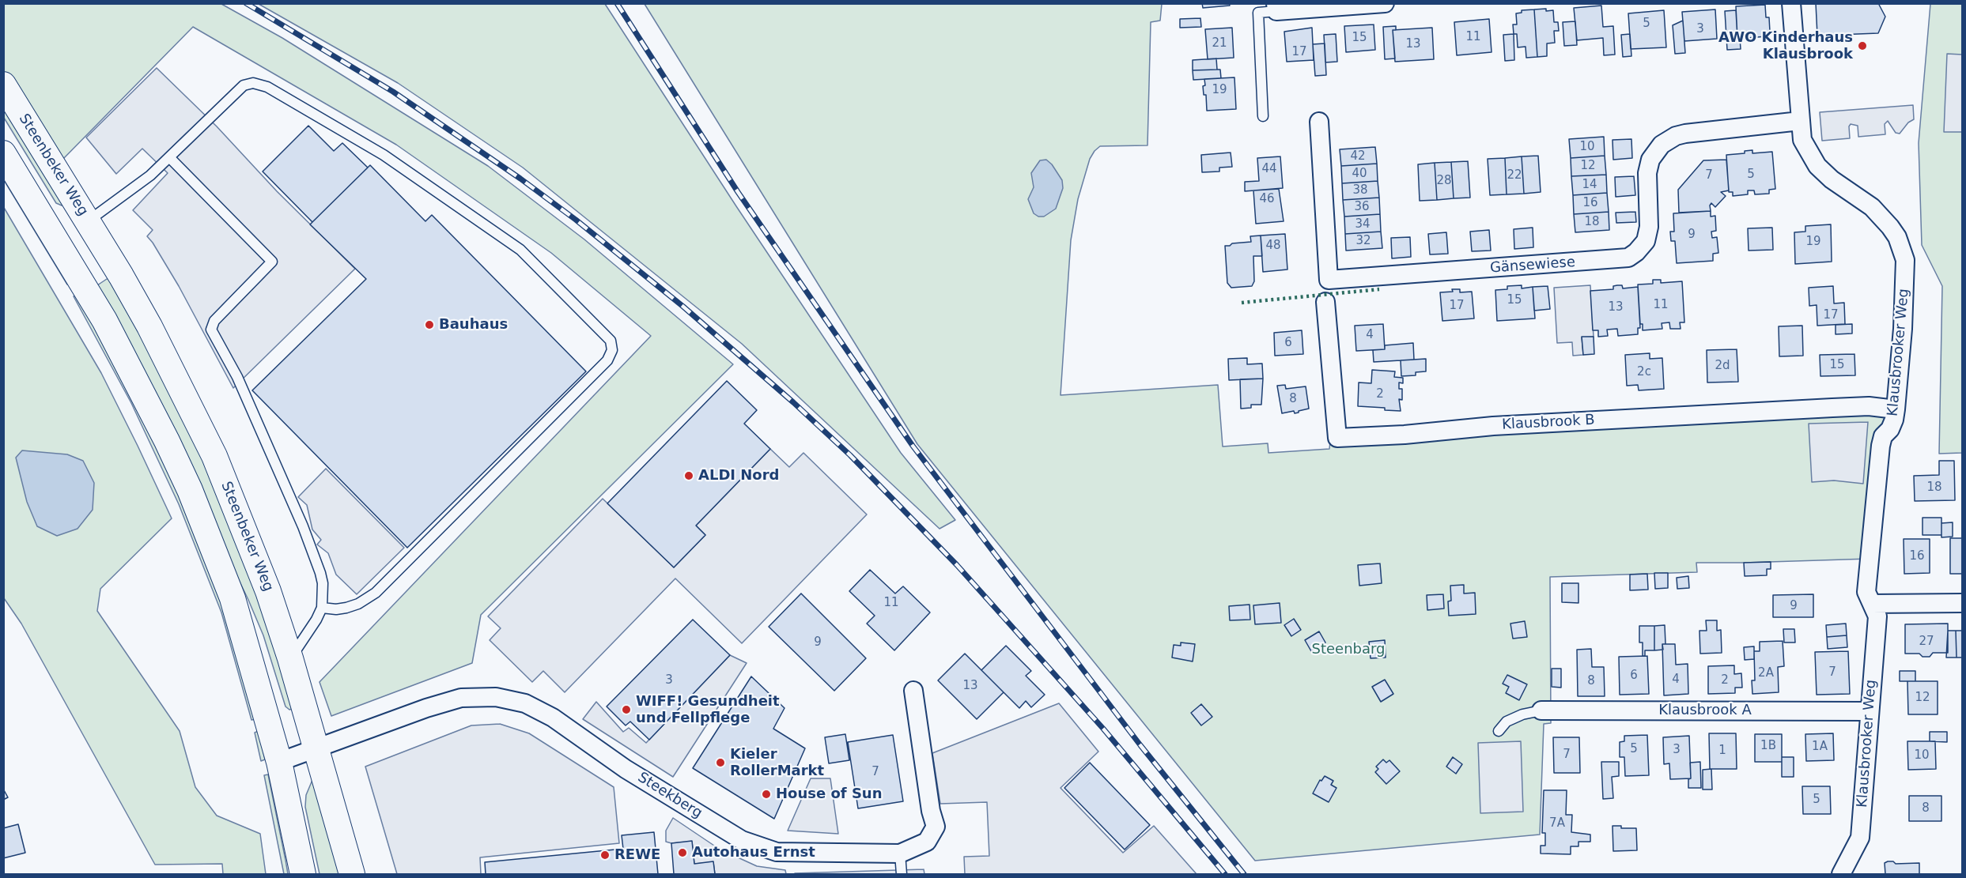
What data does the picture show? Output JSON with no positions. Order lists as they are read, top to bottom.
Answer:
{
  "streets": {
    "main road": ["Steenbeker Weg"],
    "street": [
      "Gänsewiese",
      "Klausbrooker Weg",
      "Klausbrook B",
      "Klausbrook A",
      "Steekberg"
    ]
  },
  "crossings": [
    ["Steenbeker Weg", "Steekberg"],
    ["Gänsewiese", "Klausbrooker Weg"],
    ["Klausbrooker Weg", "Klausbrook B"],
    ["Klausbrooker Weg", "Klausbrook A"]
  ],
  "parks": ["Steenbarg"],
  "places": [
    "AWO Kinderhaus Klausbrook",
    "Bauhaus",
    "ALDI Nord",
    "WIFF! Gesundheit und Fellpflege",
    "Kieler RollerMarkt",
    "House of Sun",
    "Autohaus Ernst",
    "REWE"
  ],
  "house_numbers": [
    "5",
    "3",
    "11",
    "15",
    "21",
    "13",
    "17",
    "19",
    "10",
    "42",
    "12",
    "44",
    "40",
    "5",
    "22",
    "7",
    "28",
    "14",
    "38",
    "46",
    "16",
    "36",
    "18",
    "34",
    "9",
    "32",
    "19",
    "48",
    "15",
    "11",
    "17",
    "13",
    "17",
    "4",
    "6",
    "15",
    "2d",
    "2c",
    "2",
    "8",
    "18",
    "16",
    "11",
    "9",
    "27",
    "9",
    "7",
    "2A",
    "6",
    "4",
    "3",
    "2",
    "8",
    "13",
    "12",
    "1B",
    "1A",
    "5",
    "3",
    "1",
    "7",
    "10",
    "7",
    "5",
    "8",
    "7A"
  ]
}
